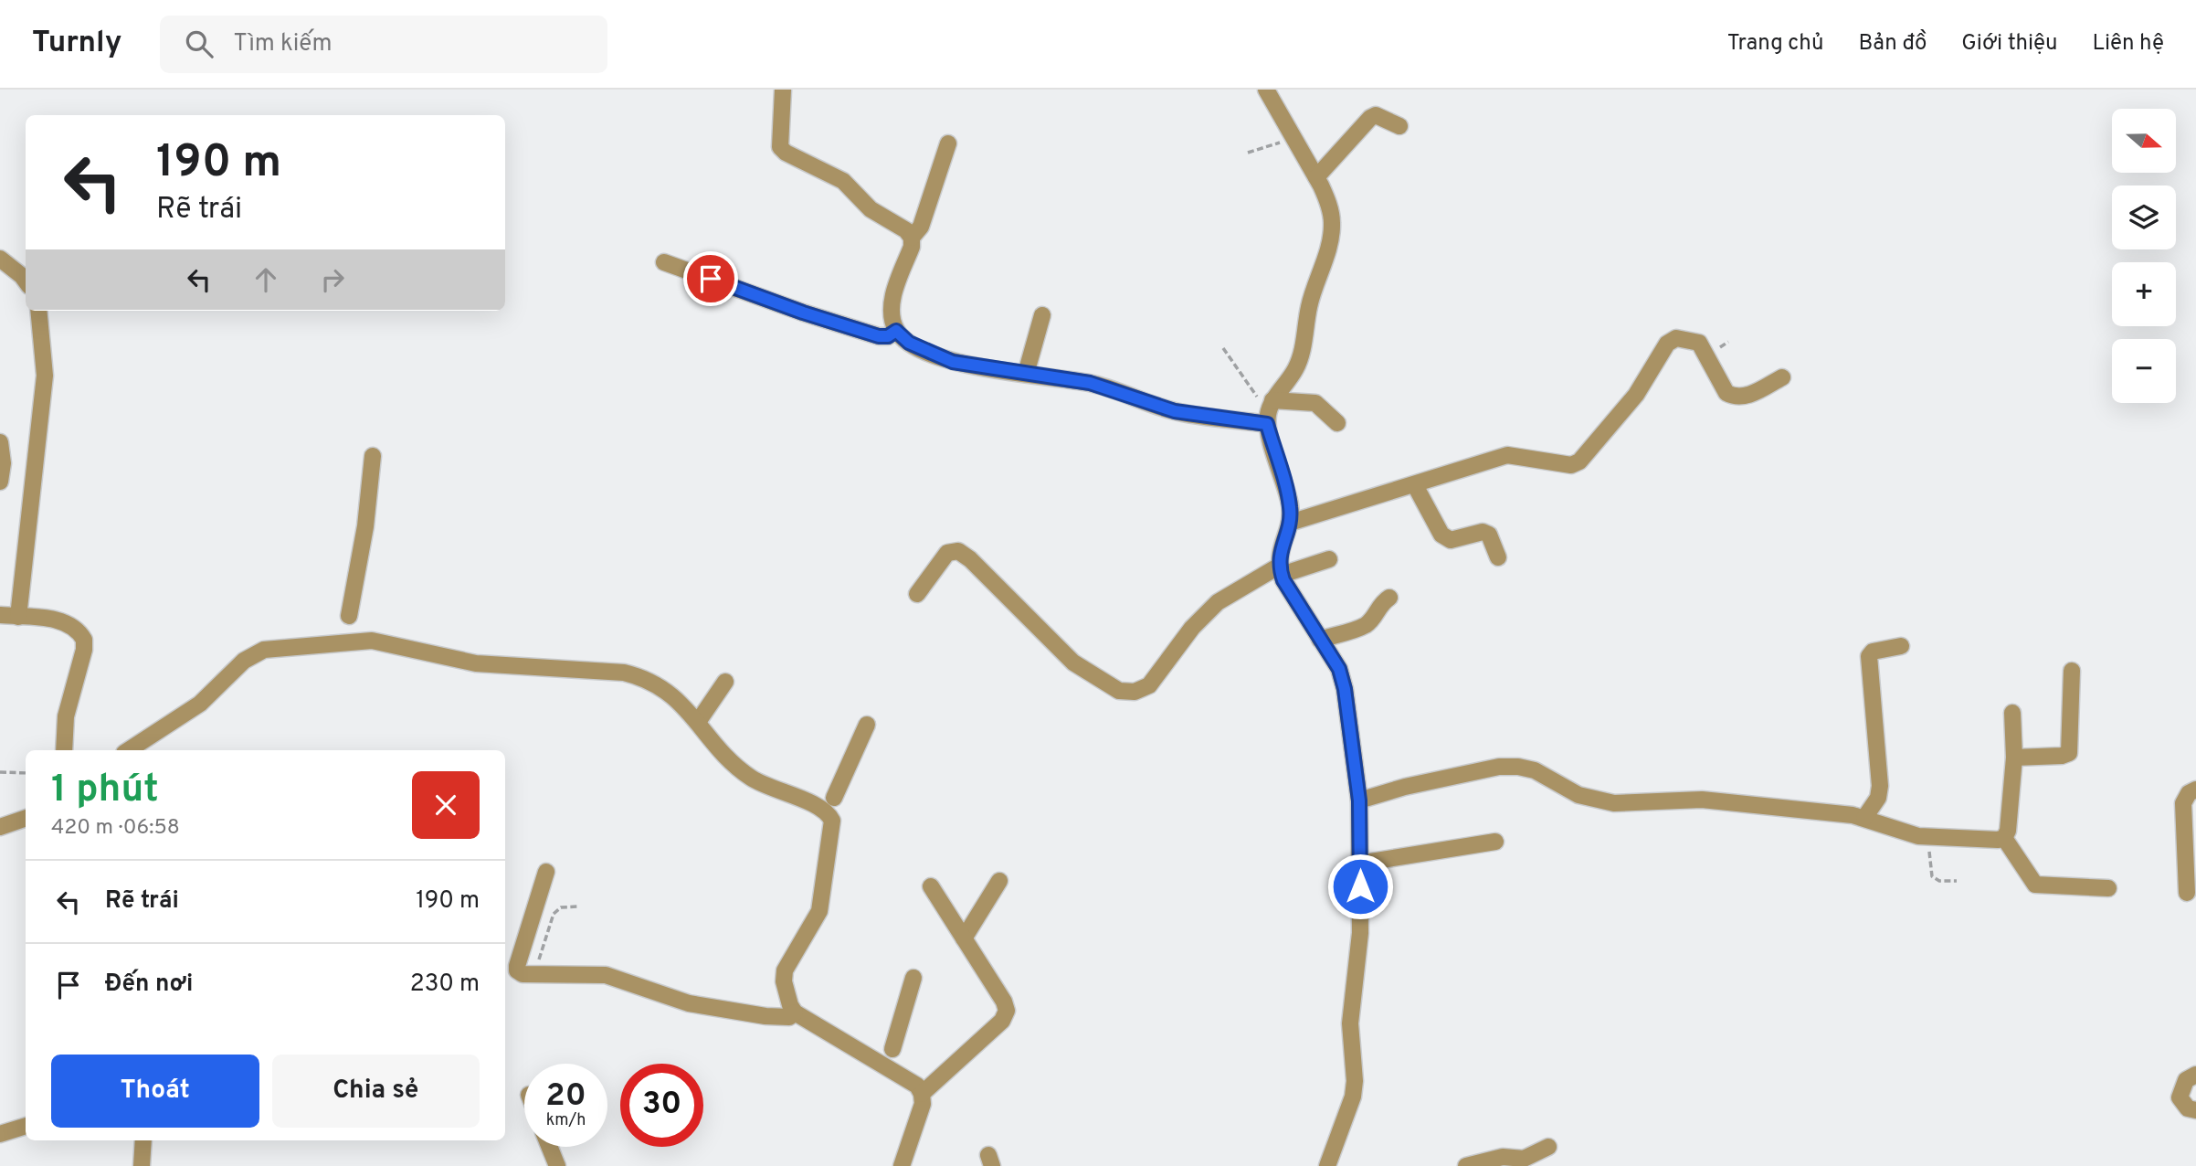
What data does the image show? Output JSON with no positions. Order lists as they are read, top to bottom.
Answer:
{
  "north": "right",
  "page": {
    "header": "Turnly",
    "search": "Tìm kiếm",
    "nav": [
      "Trang chủ",
      "Bản đồ",
      "Giới thiệu",
      "Liên hệ"
    ],
    "map_buttons": ["+", "−"],
    "turn": ["190 m", "Rẽ trái"],
    "heading": ["1 phút", "420 m · 06:58"],
    "list": [
      {
        "name": "Rẽ trái",
        "value": "190 m"
      },
      {
        "name": "Đến nơi",
        "value": "230 m"
      }
    ],
    "buttons": ["Thoát", "Chia sẻ"],
    "speed": "20 km/h",
    "limit": "30"
  }
}
